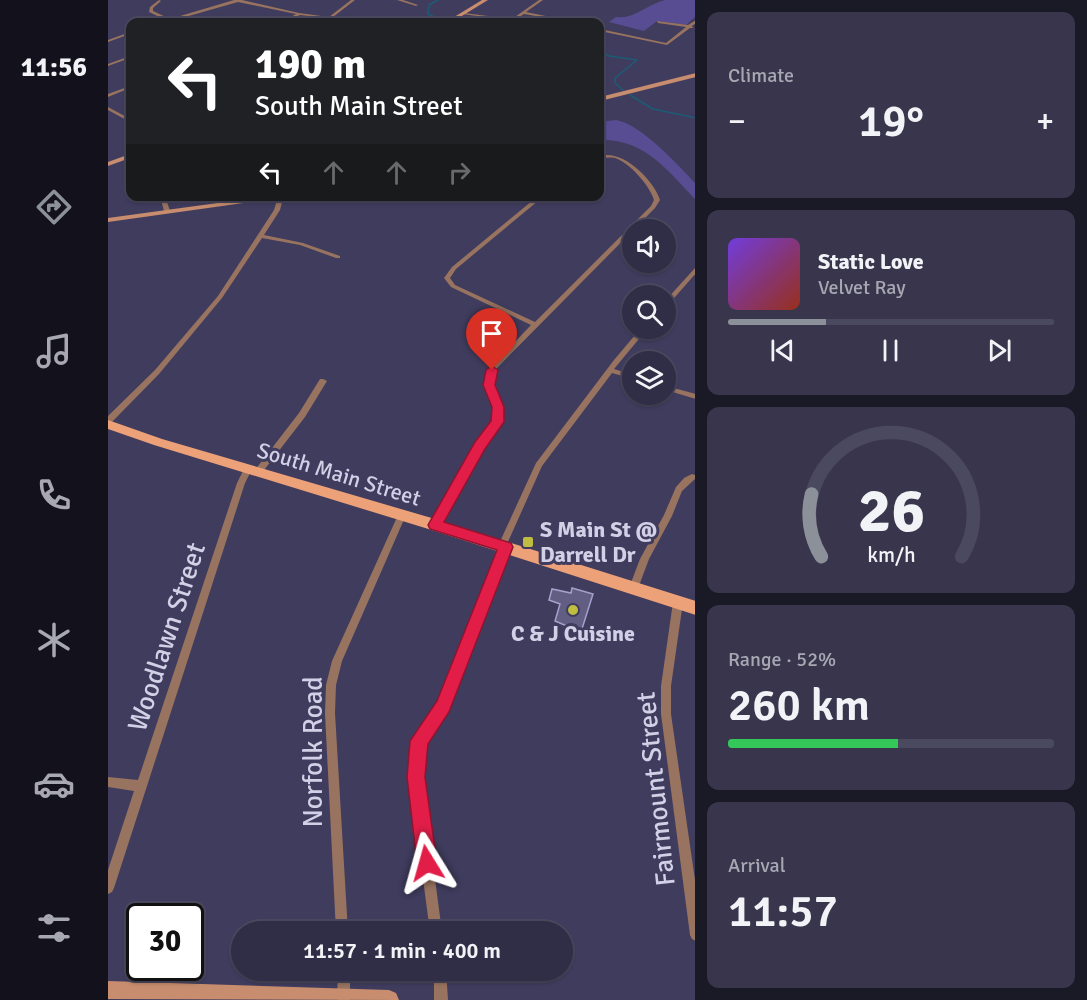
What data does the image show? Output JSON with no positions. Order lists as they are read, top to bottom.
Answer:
{
  "streets": {
    "main road": ["South Main Street"],
    "street": ["Woodlawn Street", "Norfolk Road", "Fairmount Street"]
  },
  "crossings": [
    ["South Main Street", "Woodlawn Street"],
    ["South Main Street", "Norfolk Road"],
    ["South Main Street", "Fairmount Street"]
  ],
  "places": {
    "transit": ["S Main St @ Darrell Dr"],
    "other": ["C & J Cuisine"]
  },
  "page": {
    "tabs": "11:56",
    "tile": [
      "Climate",
      ["Range · 52%", "260 km"],
      ["Arrival", "11:57"]
    ],
    "turn": ["190 m", "South Main Street"],
    "heat": ["−", "19°", "+"],
    "song": ["Static Love", "Velvet Ray"],
    "limit": "30",
    "trip": "11:57 · 1 min · 400 m",
    "gauge": ["26", "km/h"]
  }
}
